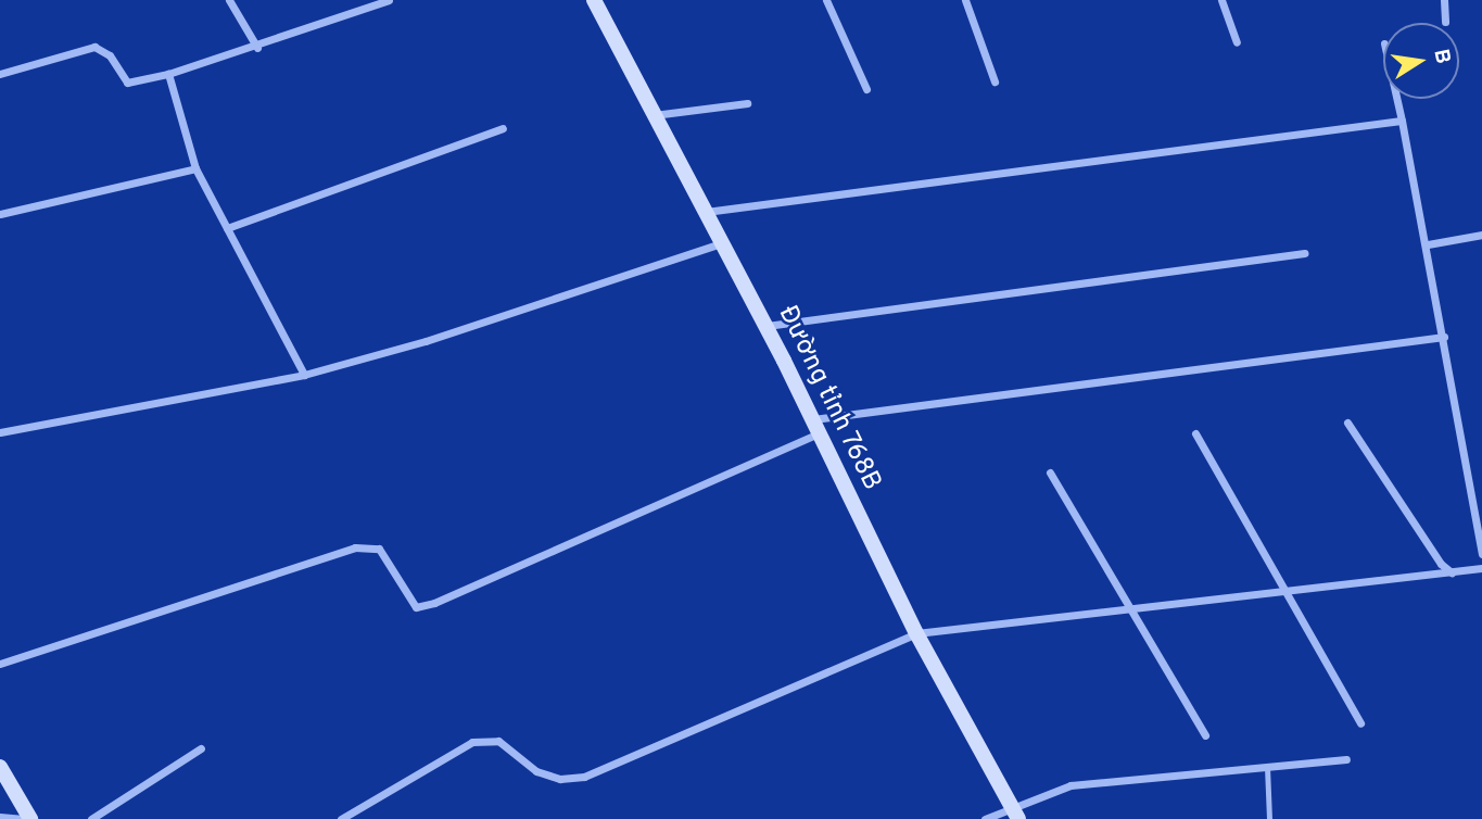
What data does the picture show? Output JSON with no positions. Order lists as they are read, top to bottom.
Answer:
{
  "streets": {
    "street": ["Đường tỉnh 768B"]
  },
  "north": "right"
}
